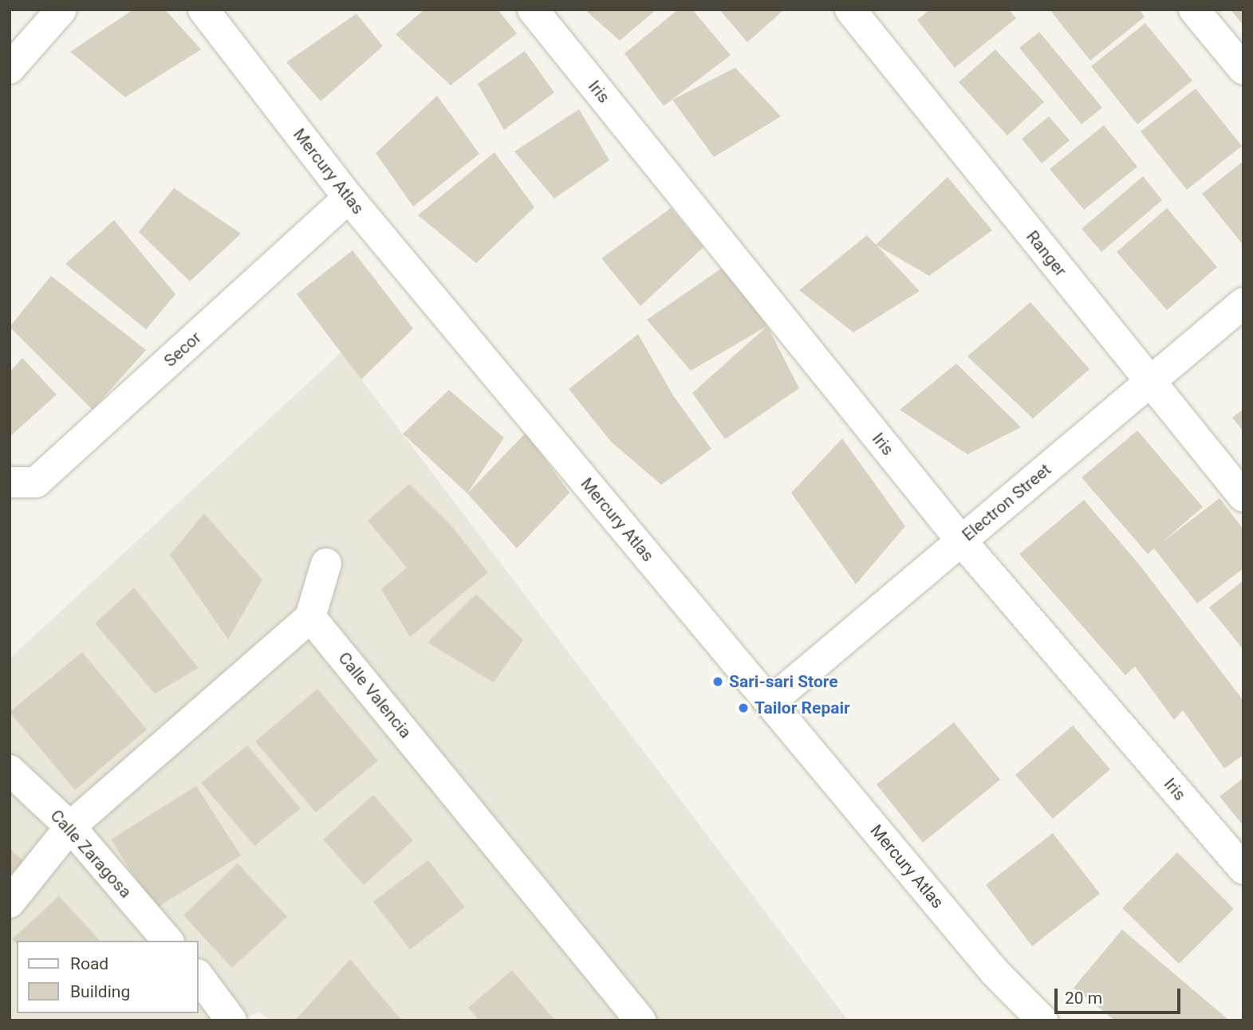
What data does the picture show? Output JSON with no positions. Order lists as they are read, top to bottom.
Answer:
{
  "streets": {
    "street": [
      "Iris",
      "Mercury Atlas",
      "Ranger",
      "Secor",
      "Electron Street",
      "Calle Valencia",
      "Calle Zaragosa"
    ]
  },
  "crossings": [
    ["Iris", "Electron Street"],
    ["Mercury Atlas", "Secor"],
    ["Mercury Atlas", "Electron Street"],
    ["Ranger", "Electron Street"]
  ],
  "places": ["Sari-sari Store", "Tailor Repair"],
  "legend": ["Road", "Building"],
  "scale_bar": "20 m"
}
